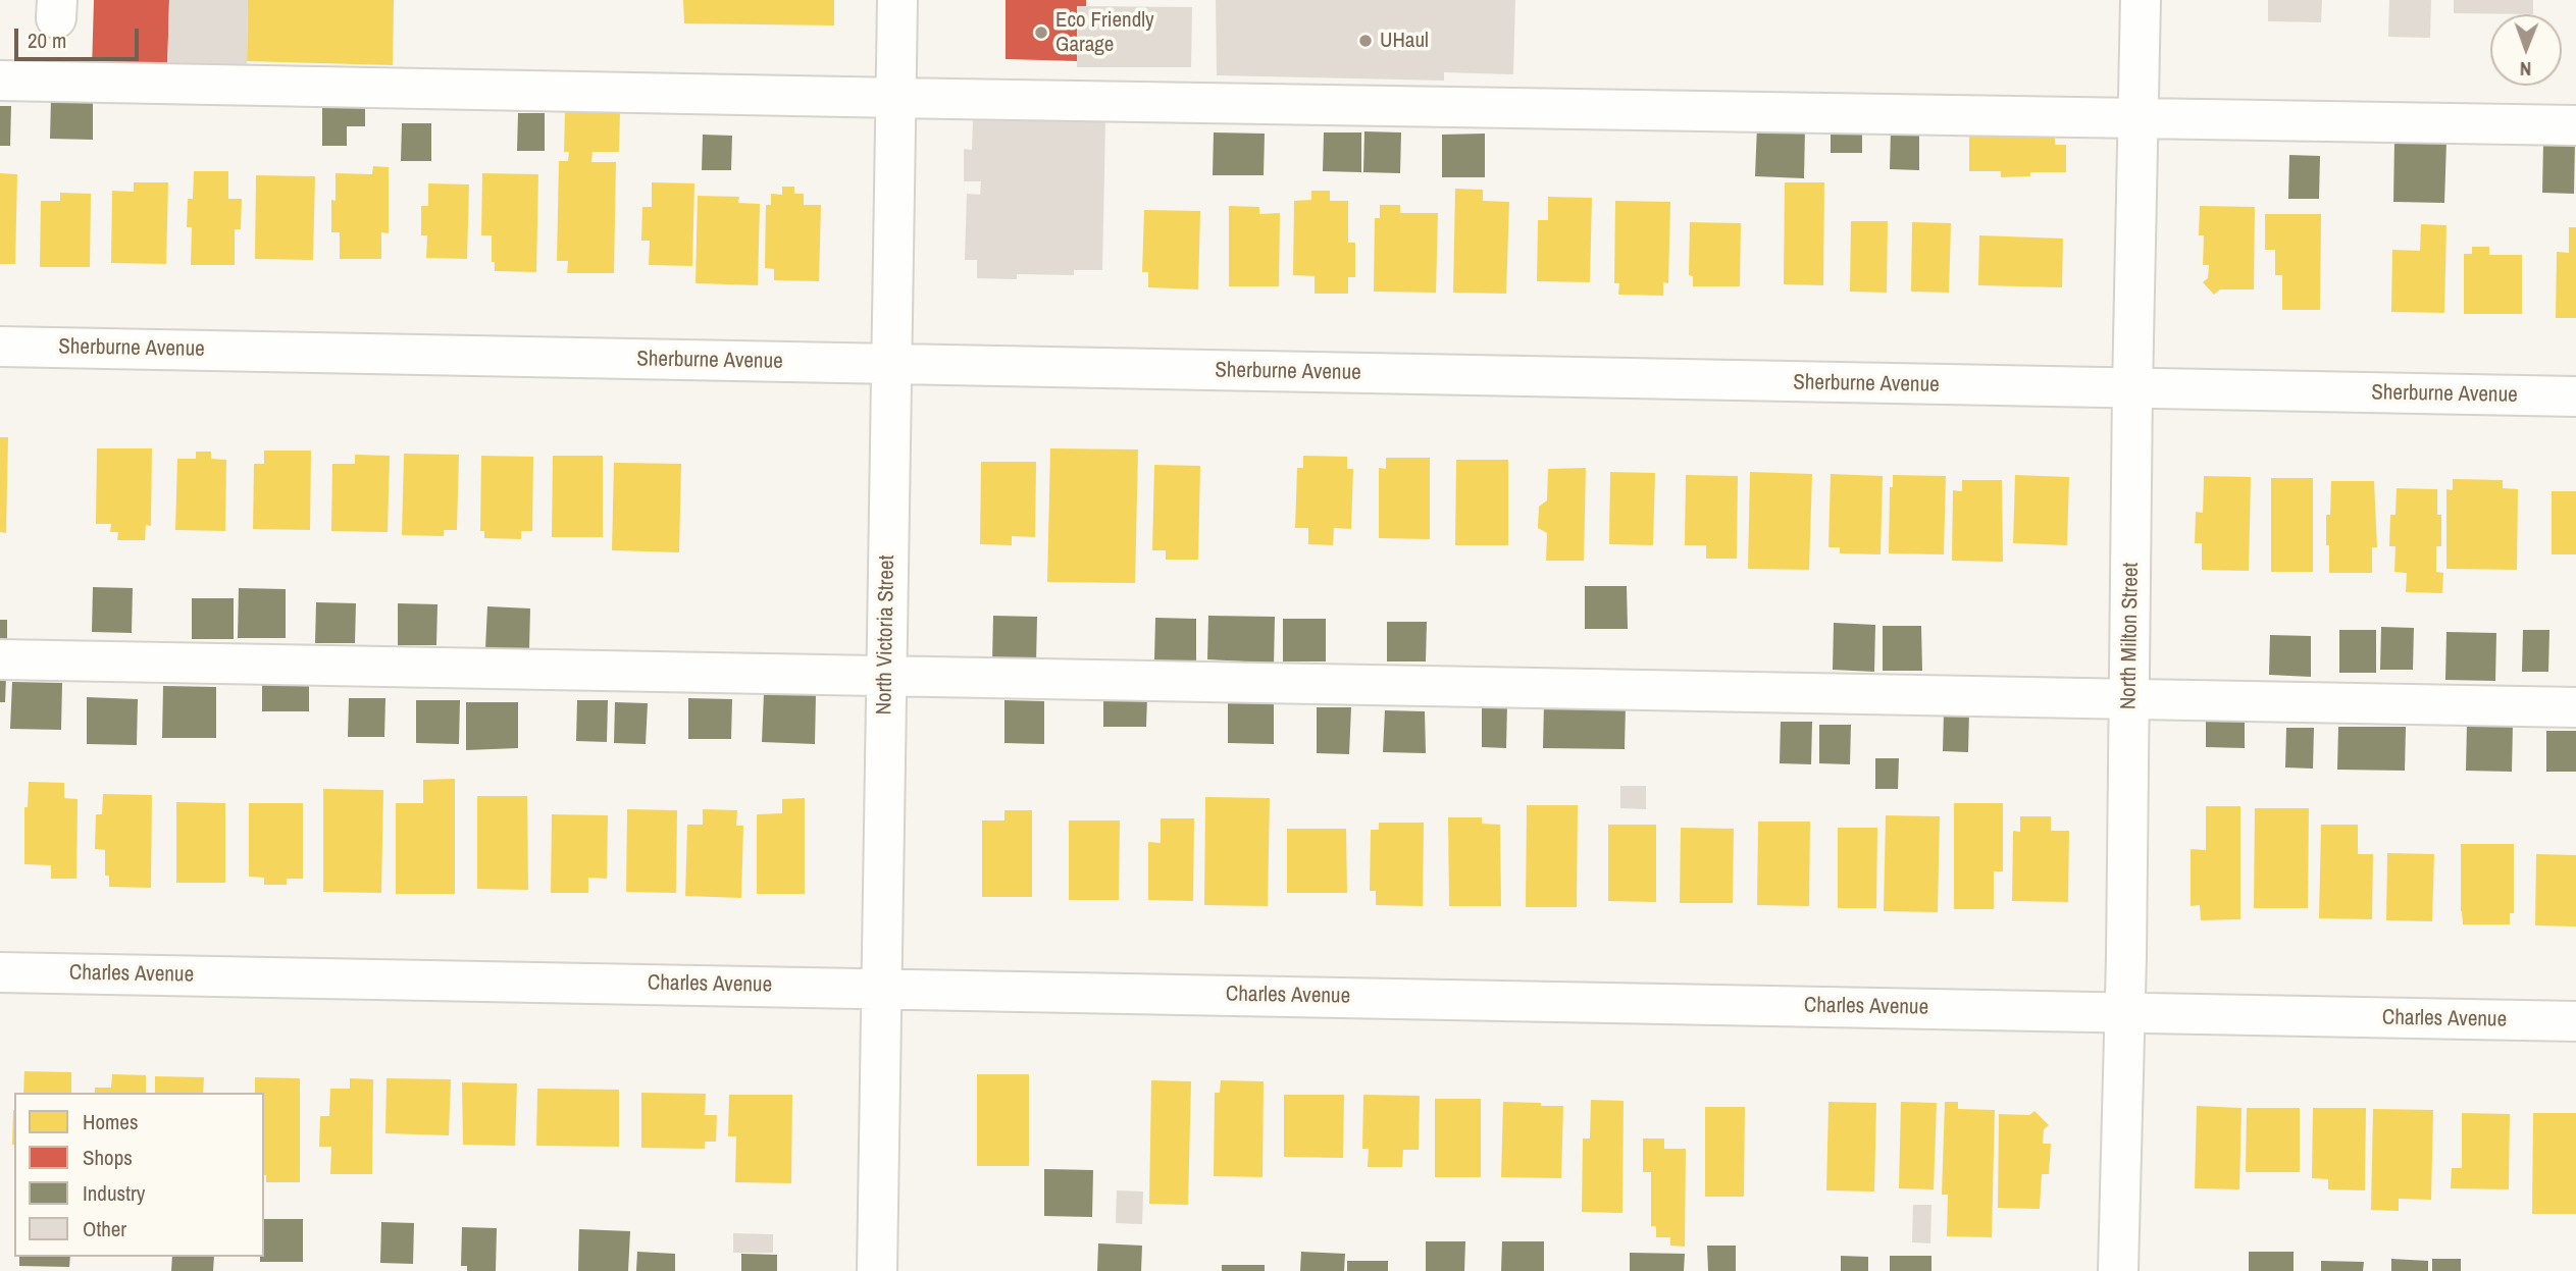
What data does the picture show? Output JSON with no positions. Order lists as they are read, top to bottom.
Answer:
{
  "streets": {
    "street": [
      "Sherburne Avenue",
      "North Victoria Street",
      "North Milton Street",
      "Charles Avenue"
    ]
  },
  "crossings": [
    ["Sherburne Avenue", "North Victoria Street"],
    ["Sherburne Avenue", "North Milton Street"],
    ["North Victoria Street", "Charles Avenue"],
    ["North Milton Street", "Charles Avenue"]
  ],
  "places": ["Eco Friendly Garage", "UHaul"],
  "legend": [
    "Homes",
    "Shops",
    "Industry",
    "Other"
  ],
  "scale_bar": "20 m",
  "north": "bottom"
}
